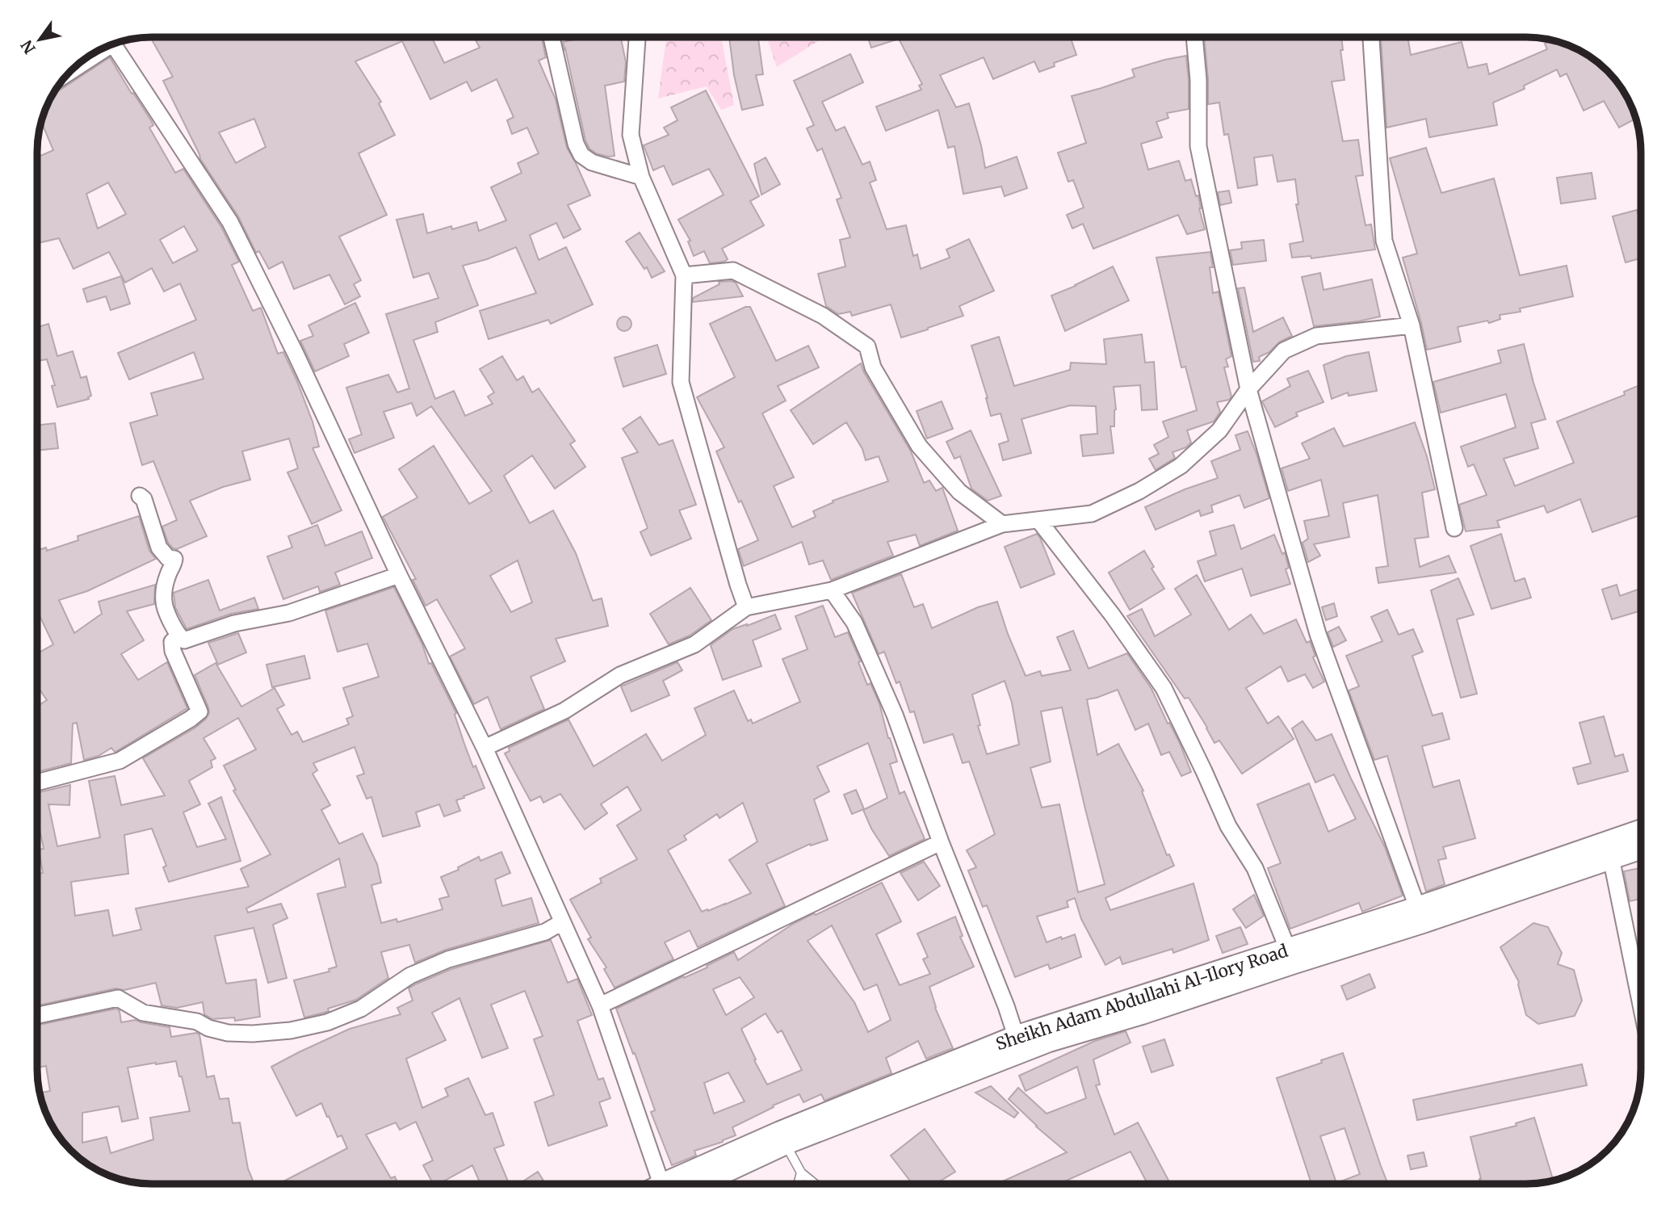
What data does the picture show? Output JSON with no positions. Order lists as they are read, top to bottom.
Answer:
{
  "streets": {
    "street": ["Sheikh Adam Abdullahi Al-Ilory Road"]
  },
  "north": "bottom left"
}
